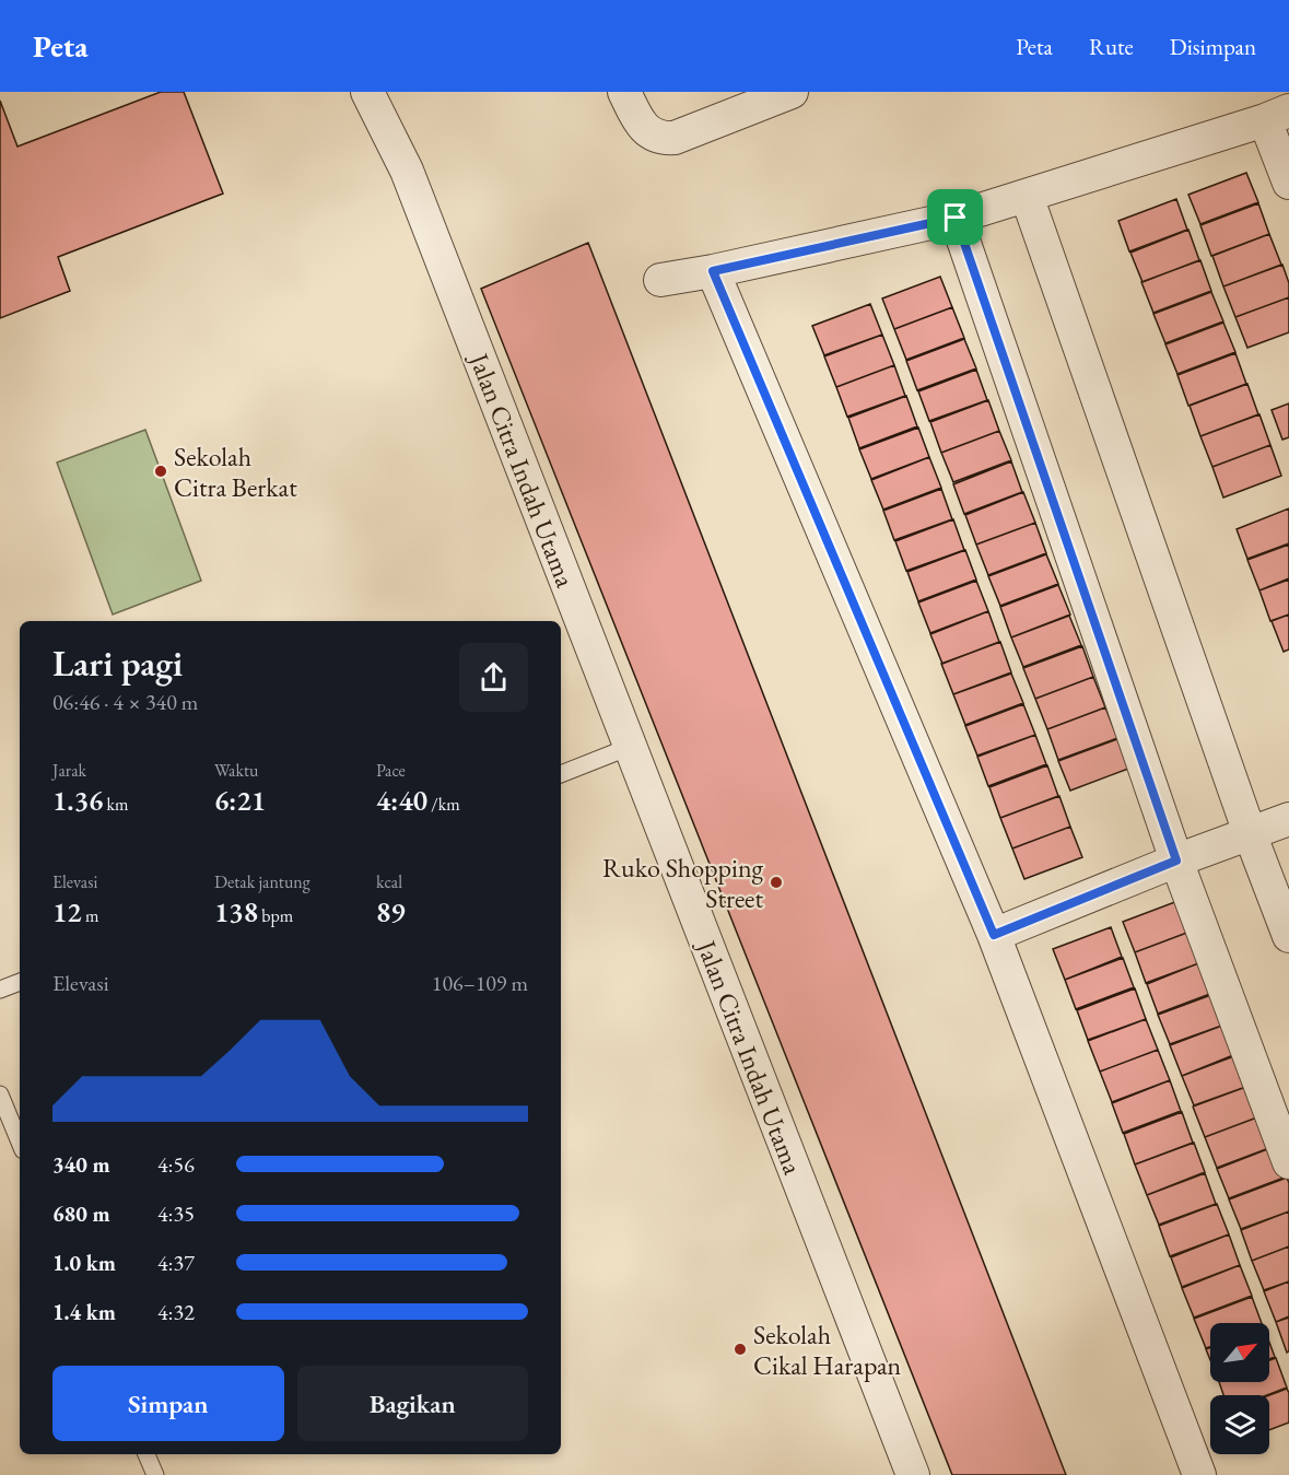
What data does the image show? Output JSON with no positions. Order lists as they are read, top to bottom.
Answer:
{
  "streets": {
    "street": ["Jalan Citra Indah Utama"]
  },
  "places": ["Sekolah Citra Berkat", "Ruko Shopping Street", "Sekolah Cikal Harapan"],
  "north": "top right",
  "page": {
    "header": "Peta",
    "nav": ["Peta", "Rute", "Disimpan"],
    "heading": ["Lari pagi", "06:46 · 4 × 340 m"],
    "stats": [
      ["Jarak", "1.36 km"],
      ["Waktu", "6:21"],
      ["Pace", "4:40 /km"],
      ["Elevasi", "12 m"],
      ["Detak jantung", "138 bpm"],
      ["kcal", "89"]
    ],
    "chart": ["Elevasi", "106–109 m"],
    "list": [
      {
        "name": "340 m",
        "note": "4:56"
      },
      {
        "name": "680 m",
        "note": "4:35"
      },
      {
        "name": "1.0 km",
        "note": "4:37"
      },
      {
        "name": "1.4 km",
        "note": "4:32"
      }
    ],
    "buttons": ["Simpan", "Bagikan"]
  }
}
